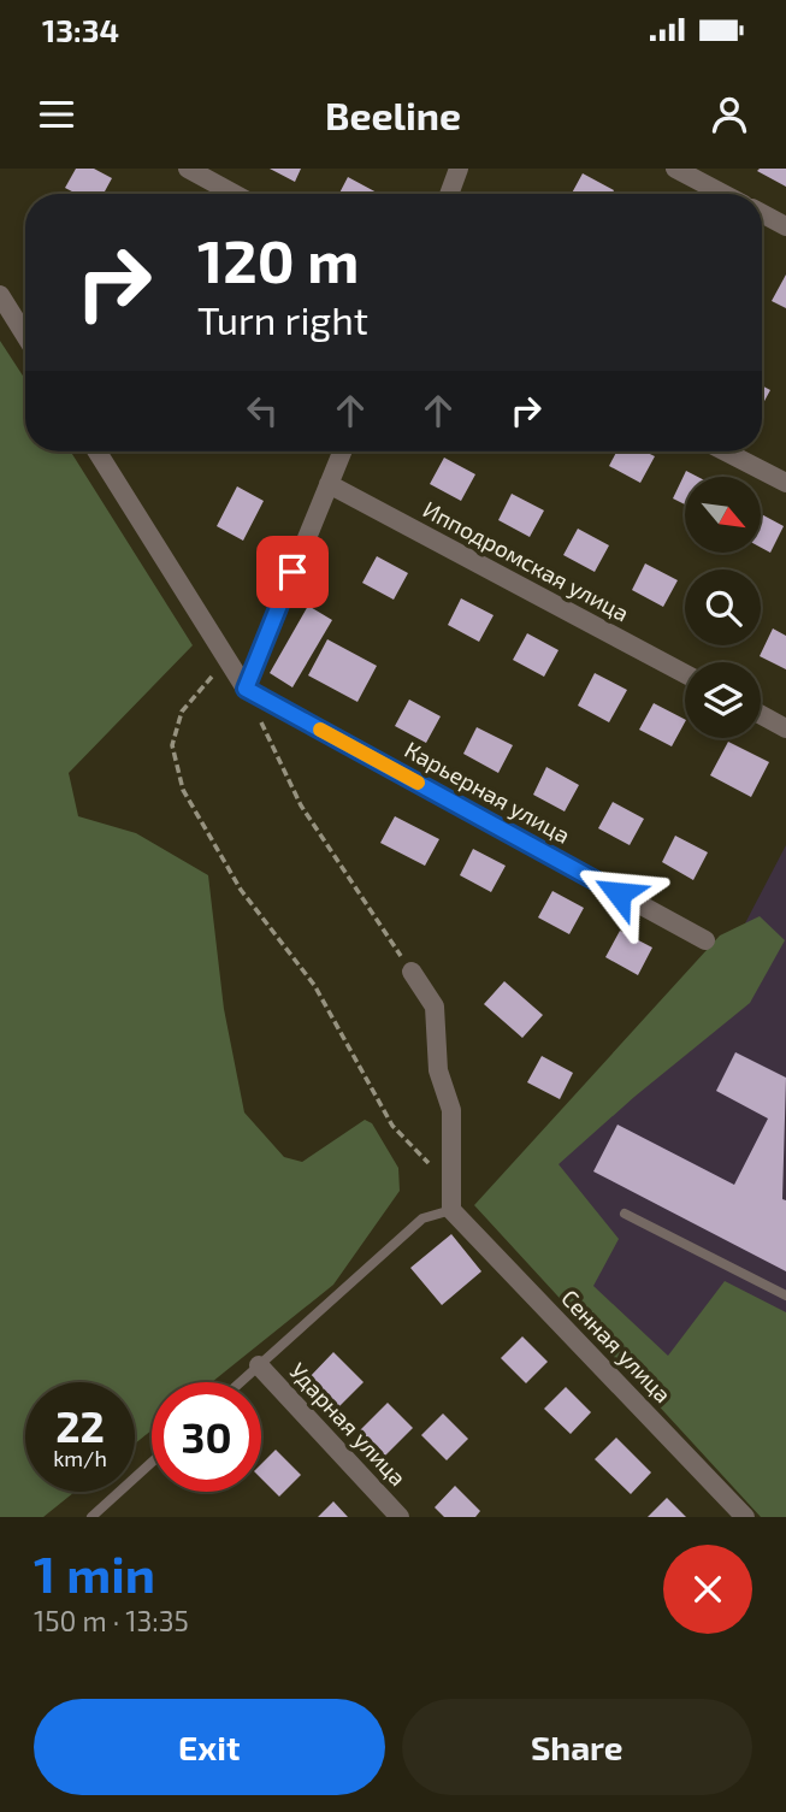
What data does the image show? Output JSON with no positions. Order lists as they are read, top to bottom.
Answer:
{
  "streets": {
    "street": [
      "Ипподромская улица",
      "Карьерная улица",
      "Сенная улица",
      "Ударная улица"
    ]
  },
  "north": "bottom right",
  "page": {
    "status": "13:34",
    "header": "Beeline",
    "turn": ["120 m", "Turn right"],
    "speed": "22 km/h",
    "limit": "30",
    "heading": ["1 min", "150 m · 13:35"],
    "buttons": ["Exit", "Share"]
  }
}
